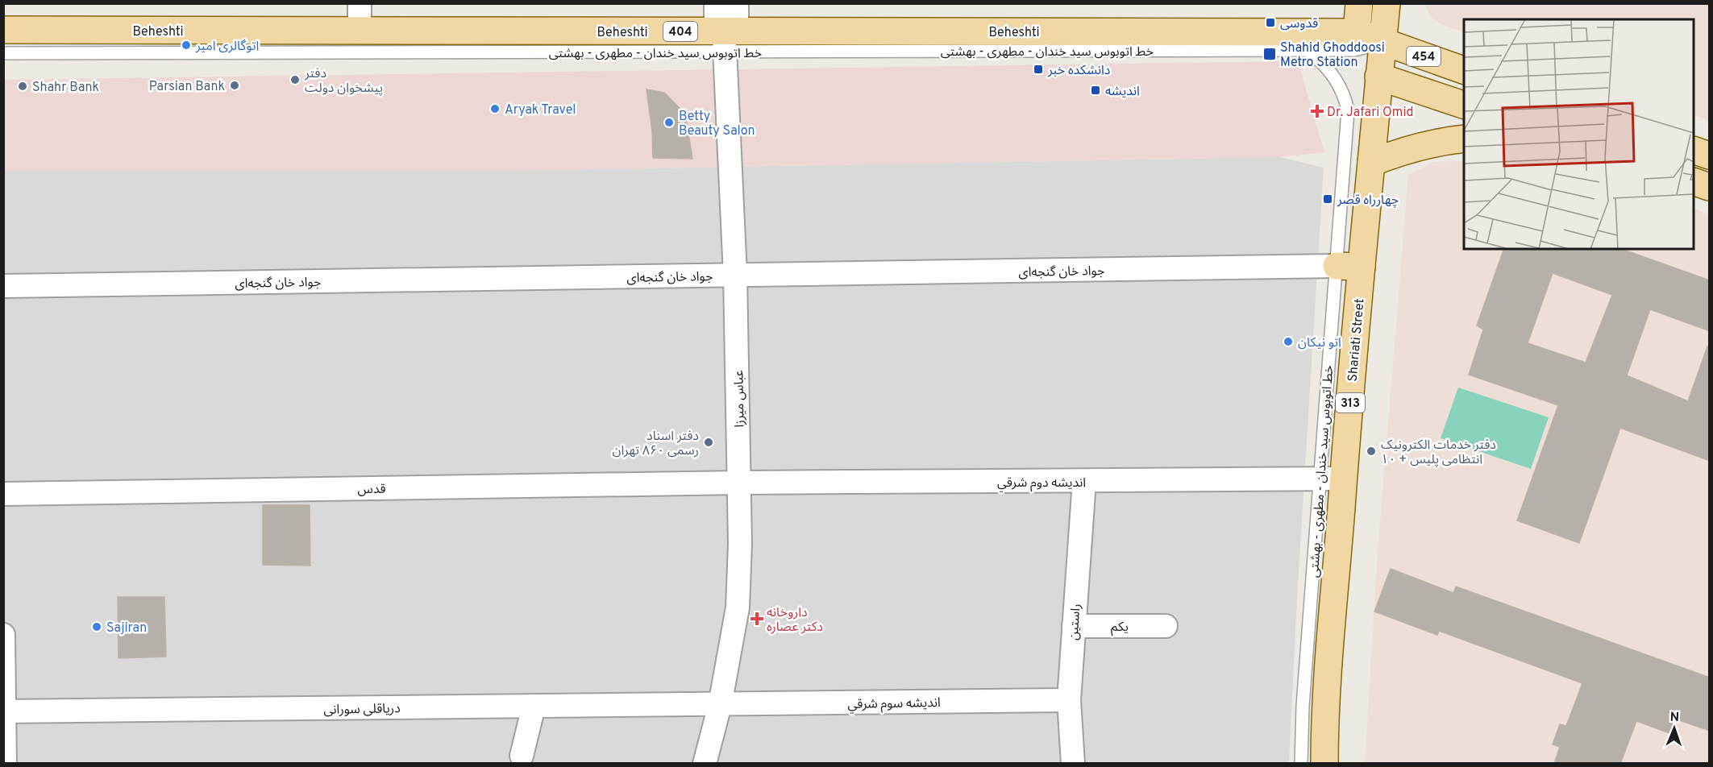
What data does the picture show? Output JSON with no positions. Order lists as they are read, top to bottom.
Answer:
{
  "streets": {
    "main road": [
      "Beheshti",
      "404",
      "454",
      "Shariati Street",
      "313"
    ],
    "street": [
      "جواد خان گنجه‌ای",
      "عباس میرزا",
      "انديشه دوم شرقي",
      "قدس",
      "راستین",
      "یکم",
      "اندیشه سوم شرقي",
      "دریاقلی سورانی"
    ],
    "lane": ["خط اتوبوس سید خندان - مطهری - بهشتی"]
  },
  "crossings": [
    ["Beheshti", "خط اتوبوس سید خندان - مطهری - بهشتی"],
    ["Beheshti", "454"],
    ["Beheshti", "عباس میرزا"],
    ["خط اتوبوس سید خندان - مطهری - بهشتی", "454"],
    ["خط اتوبوس سید خندان - مطهری - بهشتی", "Shariati Street"],
    ["خط اتوبوس سید خندان - مطهری - بهشتی", "عباس میرزا"],
    ["خط اتوبوس سید خندان - مطهری - بهشتی", "انديشه دوم شرقي"],
    ["454", "Shariati Street"],
    ["جواد خان گنجه‌ای", "Shariati Street"],
    ["جواد خان گنجه‌ای", "عباس میرزا"],
    ["Shariati Street", "انديشه دوم شرقي"],
    ["عباس میرزا", "انديشه دوم شرقي"],
    ["عباس میرزا", "قدس"],
    ["عباس میرزا", "اندیشه سوم شرقي"],
    ["عباس میرزا", "دریاقلی سورانی"],
    ["انديشه دوم شرقي", "قدس"],
    ["انديشه دوم شرقي", "راستین"],
    ["راستین", "یکم"],
    ["راستین", "اندیشه سوم شرقي"],
    ["اندیشه سوم شرقي", "دریاقلی سورانی"]
  ],
  "places": {
    "transit": [
      "قدوسی",
      "Shahid Ghoddoosi Metro Station",
      "دانشکده خبر",
      "اندیشه",
      "چهارراه قصر"
    ],
    "other": [
      "اتوگالری امیر",
      "دفتر پیشخوان دولت",
      "Parsian Bank",
      "Shahr Bank",
      "Aryak Travel",
      "Betty Beauty Salon",
      "اتو نیکان",
      "دفتر اسناد رسمی ۸۶۰ تهران",
      "دفتر خدمات الکترونیک انتظامی پلیس + ۱۰",
      "Sajiran"
    ],
    "health": ["Dr. Jafari Omid", "داروخانه دکتر عصاره"]
  },
  "north": "top"
}
